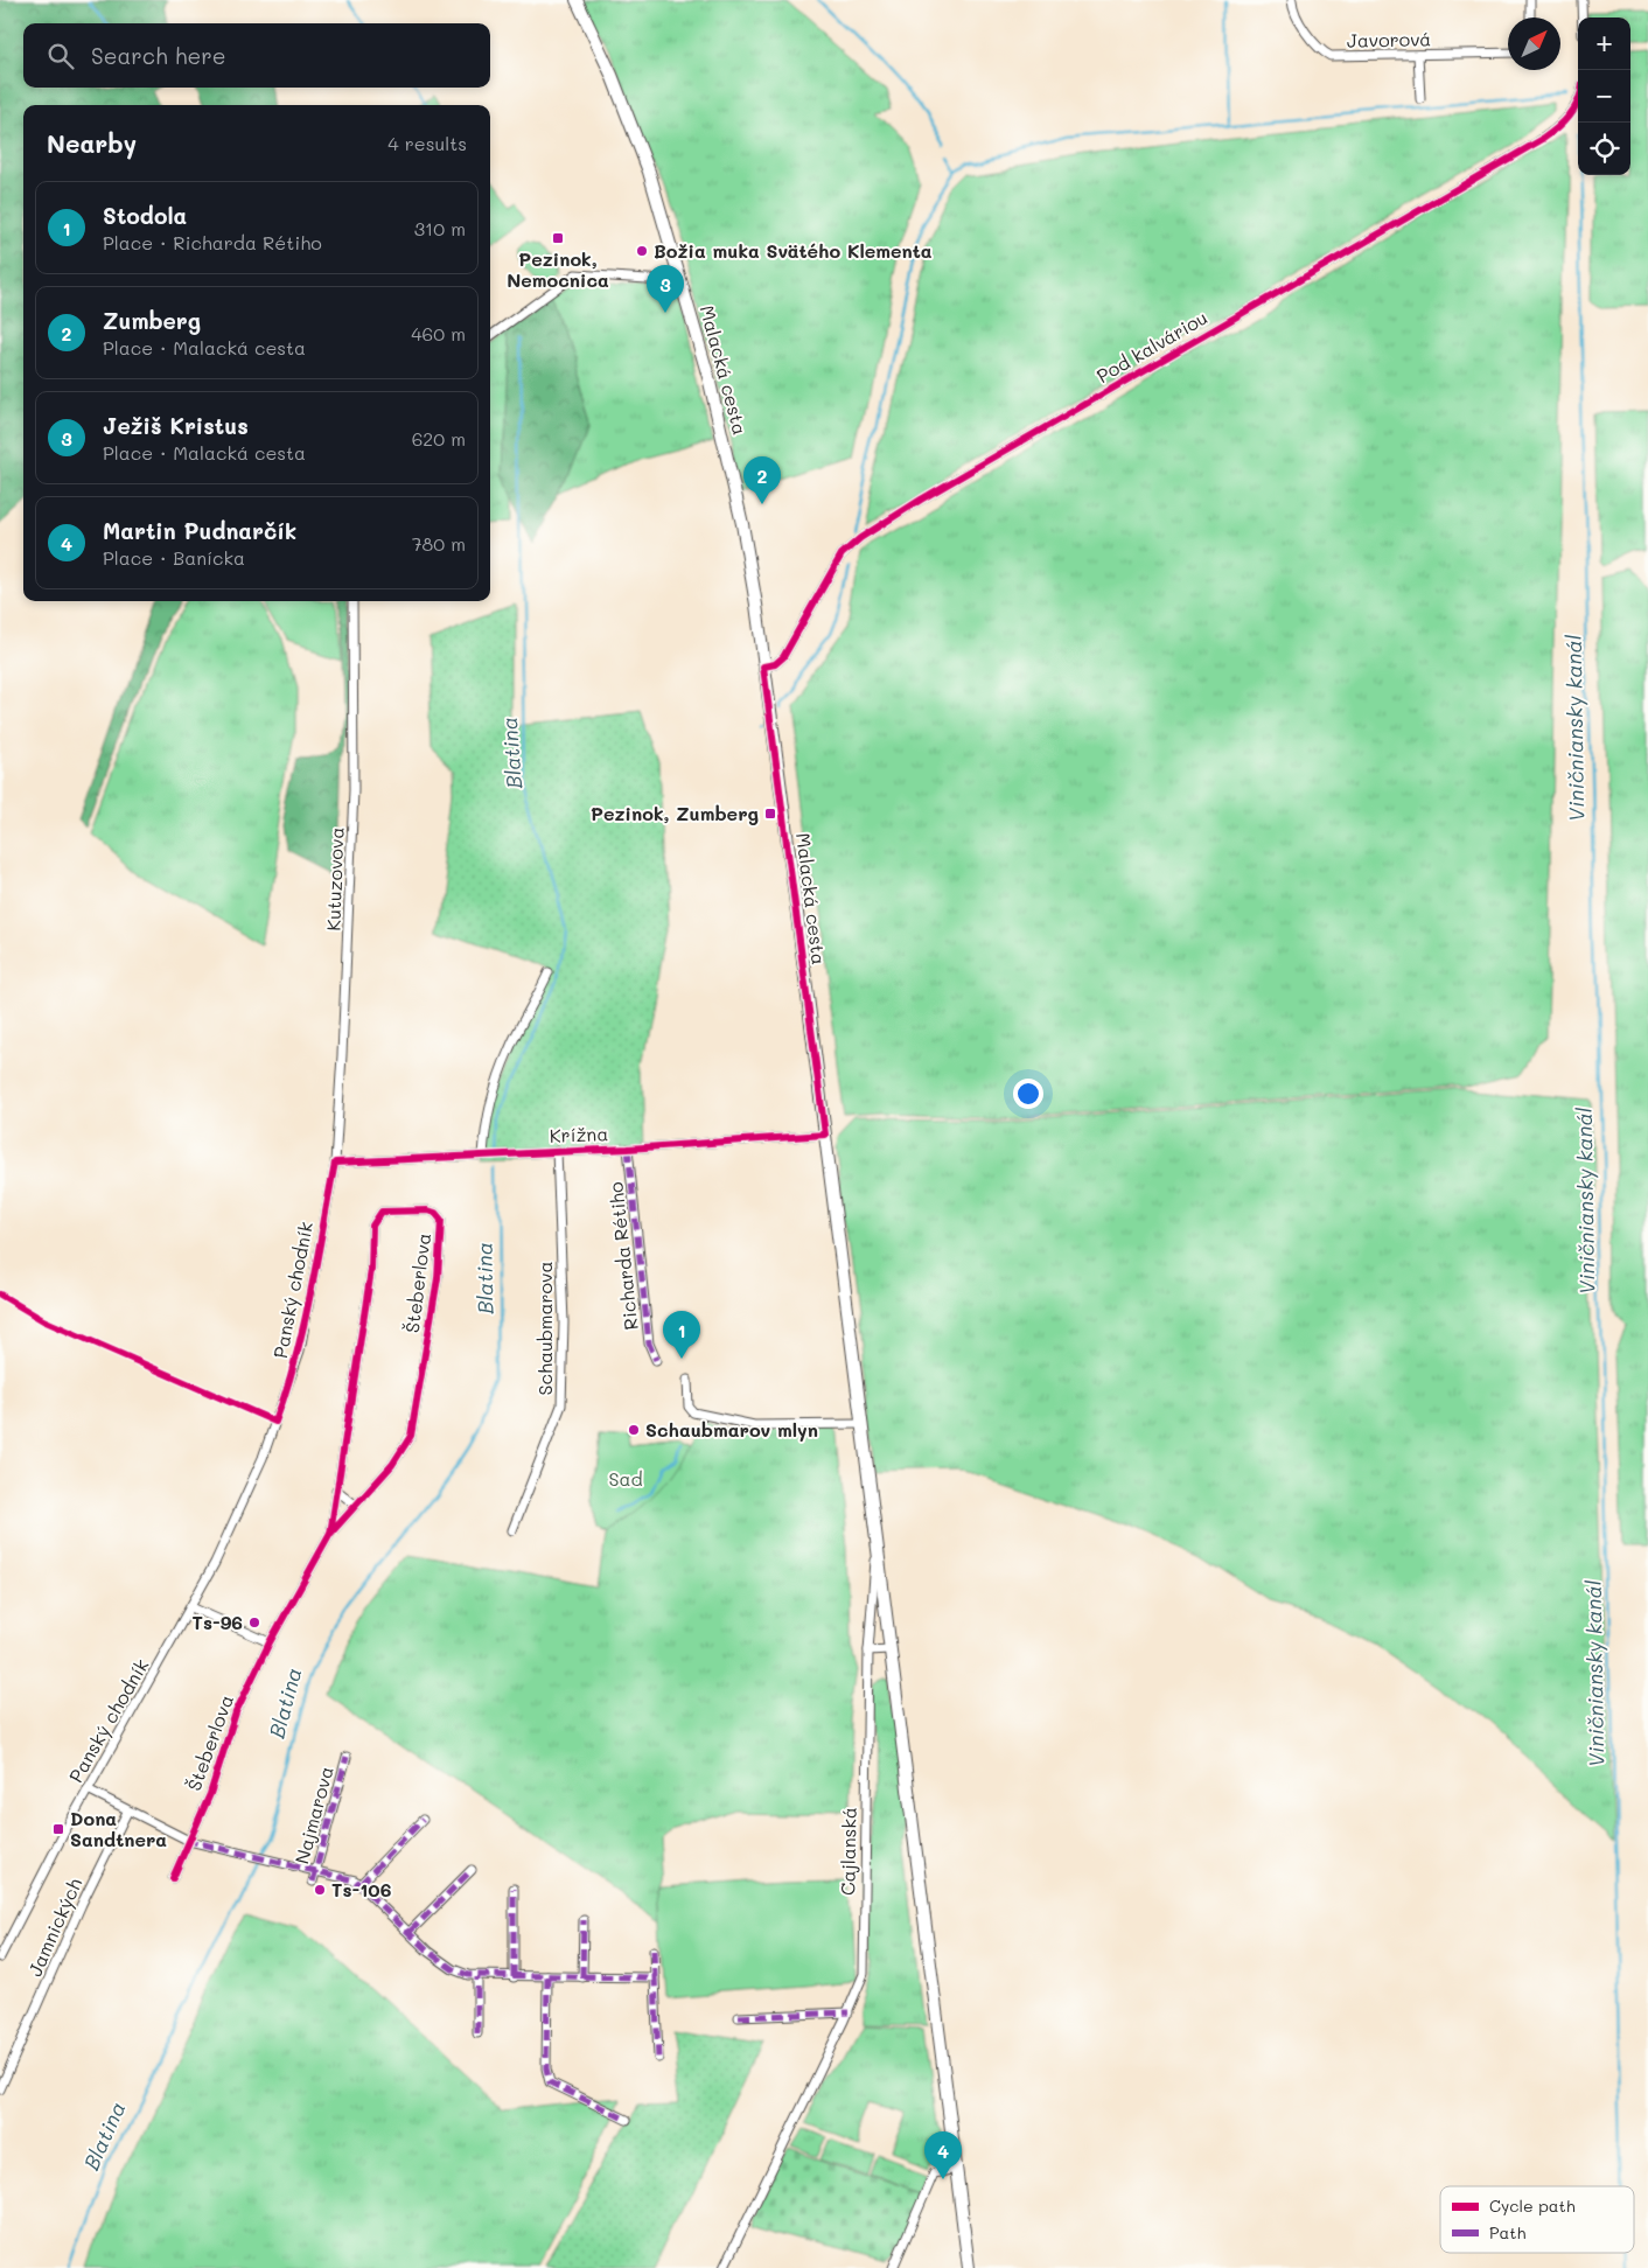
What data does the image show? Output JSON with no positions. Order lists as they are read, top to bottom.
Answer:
{
  "streets": {
    "main road": ["Malacká cesta"],
    "street": [
      "Javorová",
      "Pod kalváriou",
      "Kutuzovova",
      "Krížna",
      "Richarda Rétiho",
      "Šteberlova",
      "Panský chodník",
      "Schaubmarova",
      "Najmarova",
      "Cajlanská",
      "Jamnických"
    ]
  },
  "crossings": [
    ["Pod kalváriou", "Malacká cesta"],
    ["Malacká cesta", "Krížna"],
    ["Kutuzovova", "Krížna"],
    ["Kutuzovova", "Panský chodník"],
    ["Krížna", "Richarda Rétiho"],
    ["Krížna", "Panský chodník"],
    ["Krížna", "Schaubmarova"]
  ],
  "water": ["Viničniansky kanál", "Blatina"],
  "parks": ["Sad"],
  "places": {
    "transit": ["Pezinok, Nemocnica", "Pezinok, Zumberg", "Dona Sandtnera"],
    "other": [
      "Božia muka Svätého Klementa",
      "Schaubmarov mlyn",
      "Ts-96",
      "Ts-106"
    ]
  },
  "legend": ["Cycle path", "Path"],
  "north": "top right",
  "page": {
    "map_buttons": ["+", "−"],
    "search": "Search here",
    "heading": ["Nearby", "4 results"],
    "list": [
      {
        "mark": "1",
        "name": "Stodola",
        "note": "Place · Richarda Rétiho",
        "value": "310 m"
      },
      {
        "mark": "2",
        "name": "Zumberg",
        "note": "Place · Malacká cesta",
        "value": "460 m"
      },
      {
        "mark": "3",
        "name": "Ježiš Kristus",
        "note": "Place · Malacká cesta",
        "value": "620 m"
      },
      {
        "mark": "4",
        "name": "Martin Pudnarčík",
        "note": "Place · Banícka",
        "value": "780 m"
      }
    ],
    "pins": [
      "3",
      "2",
      "1",
      "4"
    ]
  }
}
